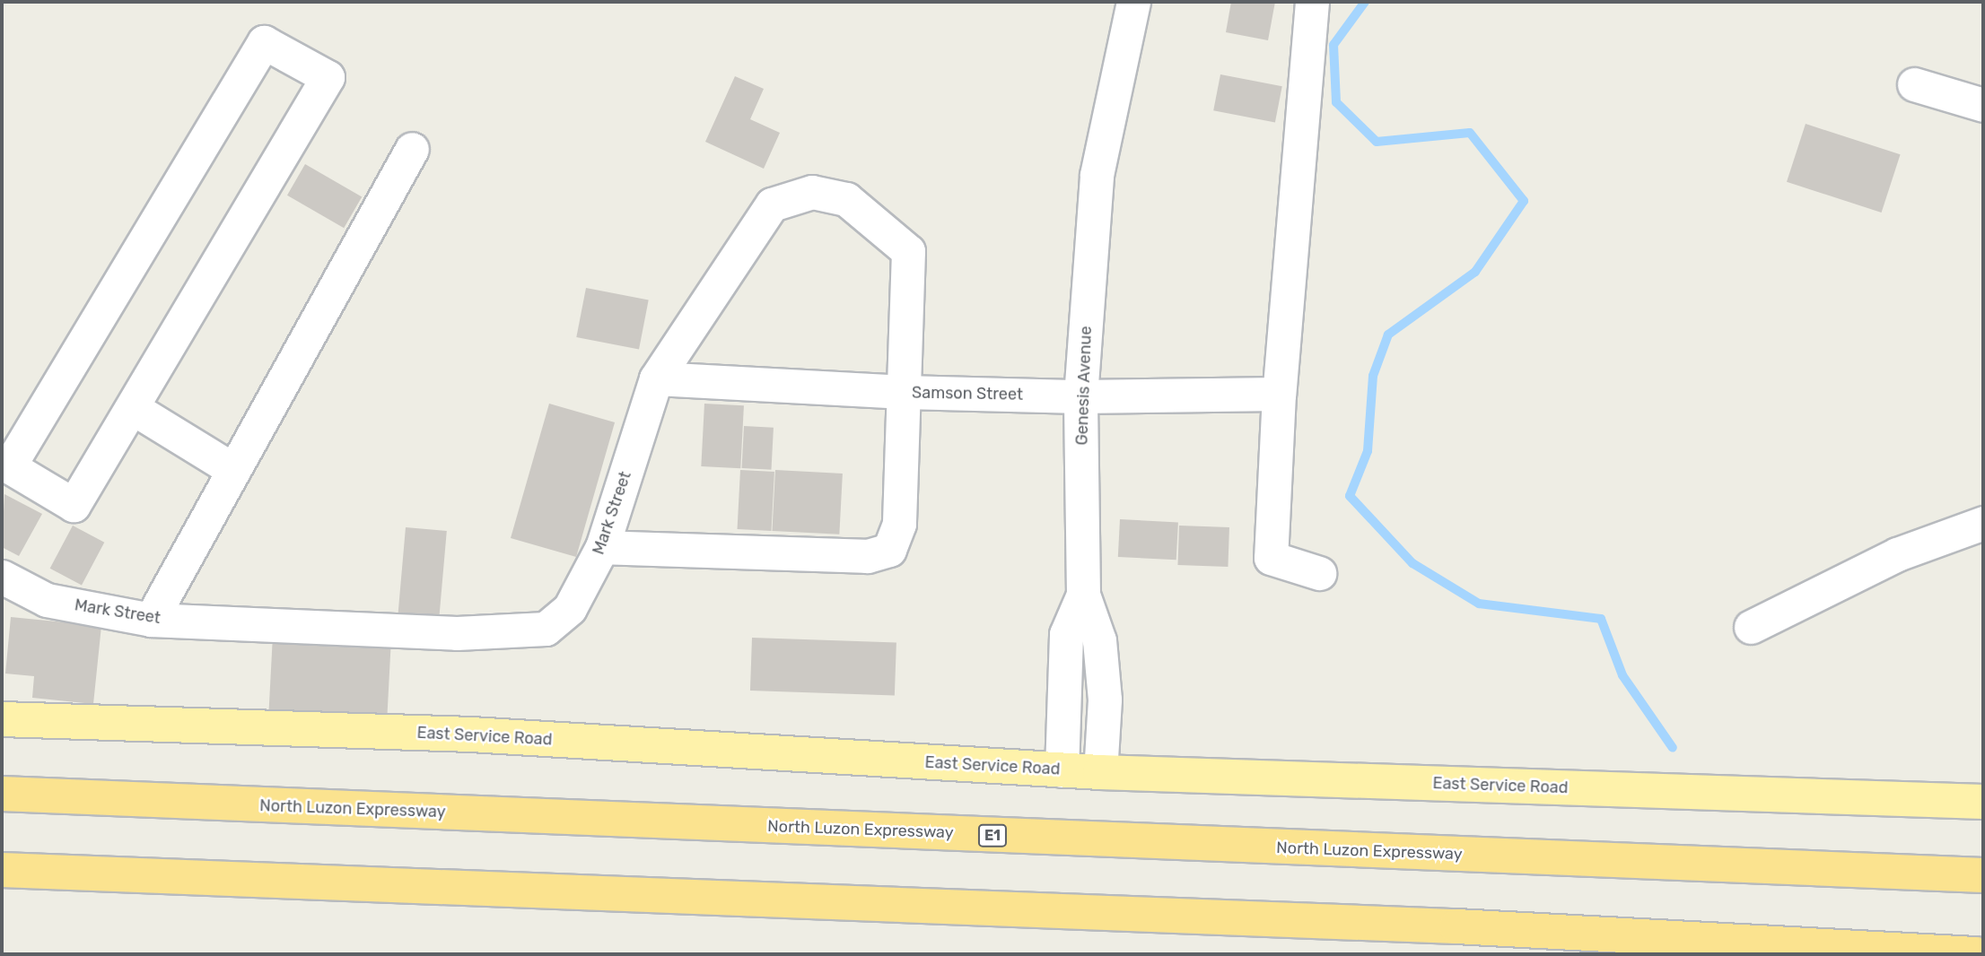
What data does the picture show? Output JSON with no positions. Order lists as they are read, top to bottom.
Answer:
{
  "streets": {
    "highway": ["North Luzon Expressway", "E1"],
    "main road": ["East Service Road"],
    "street": ["Genesis Avenue", "Samson Street", "Mark Street"]
  },
  "crossings": [
    ["Genesis Avenue", "Samson Street"],
    ["Genesis Avenue", "East Service Road"],
    ["Samson Street", "Mark Street"]
  ]
}
